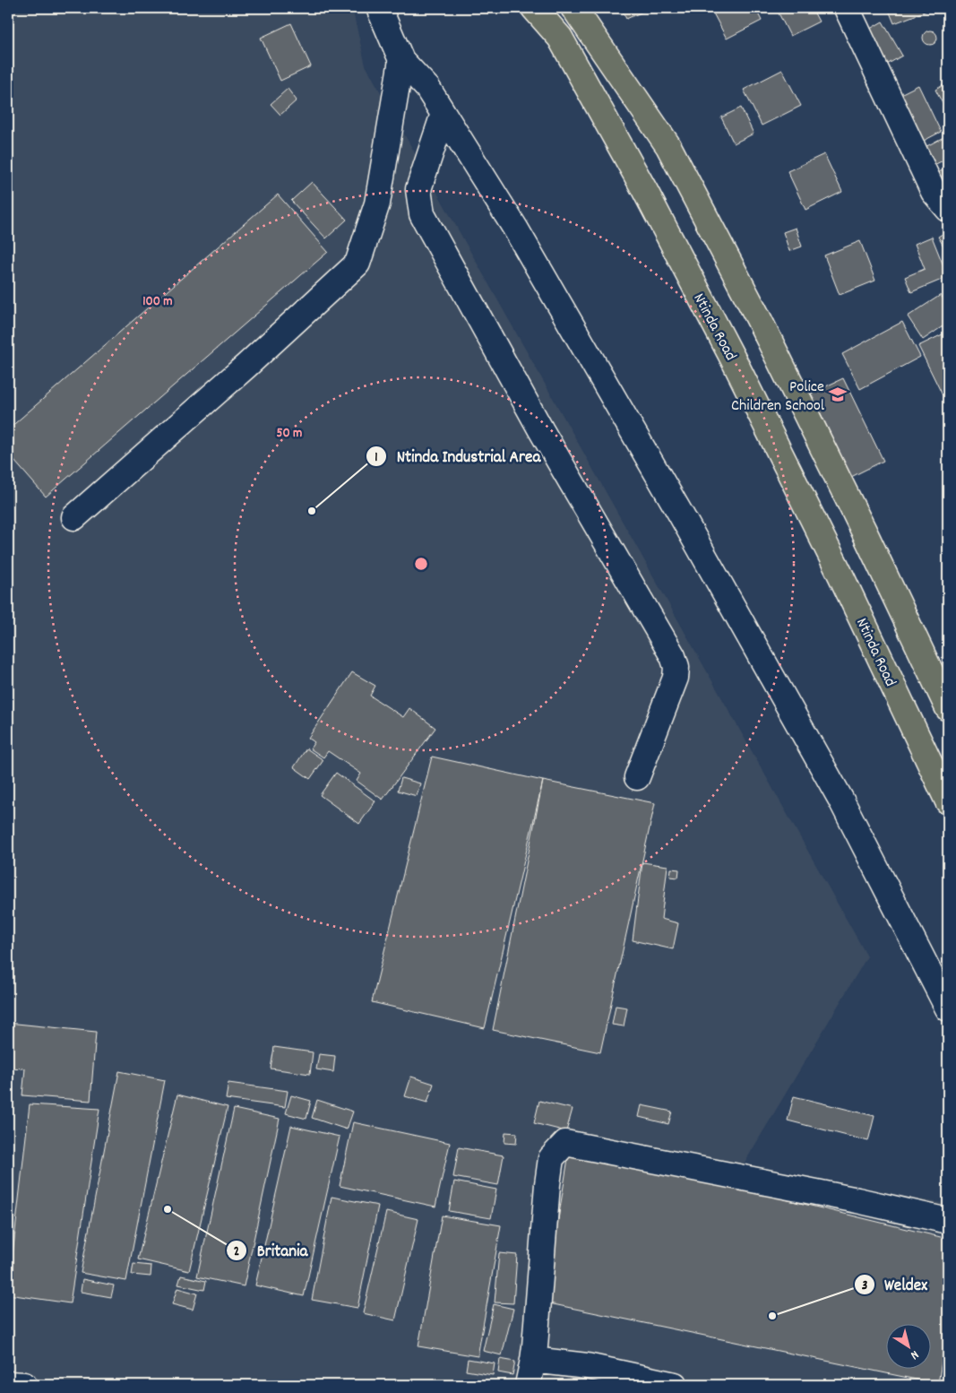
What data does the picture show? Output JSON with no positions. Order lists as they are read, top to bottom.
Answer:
{
  "streets": {
    "main road": ["Ntinda Road"]
  },
  "places": {
    "school or university": ["Police Children School"],
    "other": ["Ntinda Industrial Area", "Britania", "Weldex"]
  },
  "north": "bottom right",
  "rings": ["100 m", "50 m"]
}
